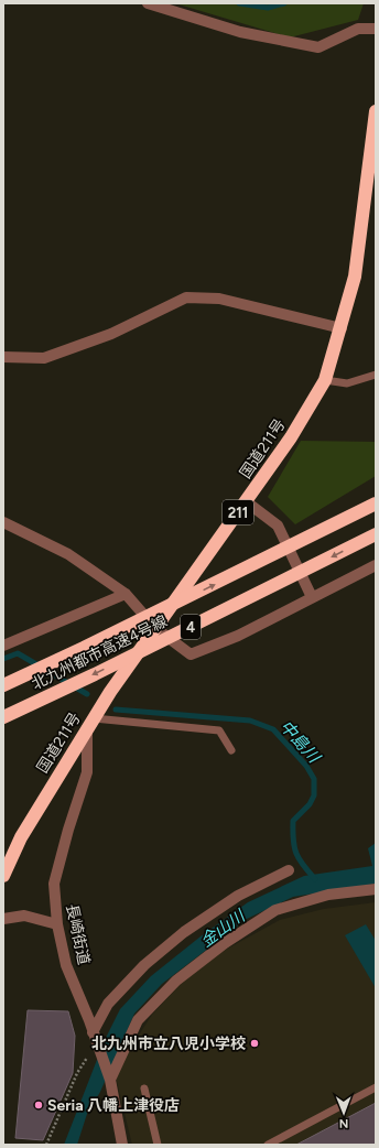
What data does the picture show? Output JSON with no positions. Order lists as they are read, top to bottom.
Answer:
{
  "streets": {
    "highway": [
      "国道211号",
      "211",
      "4",
      "北九州都市高速4号線"
    ],
    "street": ["長崎街道"]
  },
  "crossings": [
    ["国道211号", "長崎街道"]
  ],
  "water": ["中島川", "金山川"],
  "places": ["北九州市立八児小学校", "Seria 八幡上津役店"],
  "north": "bottom"
}
